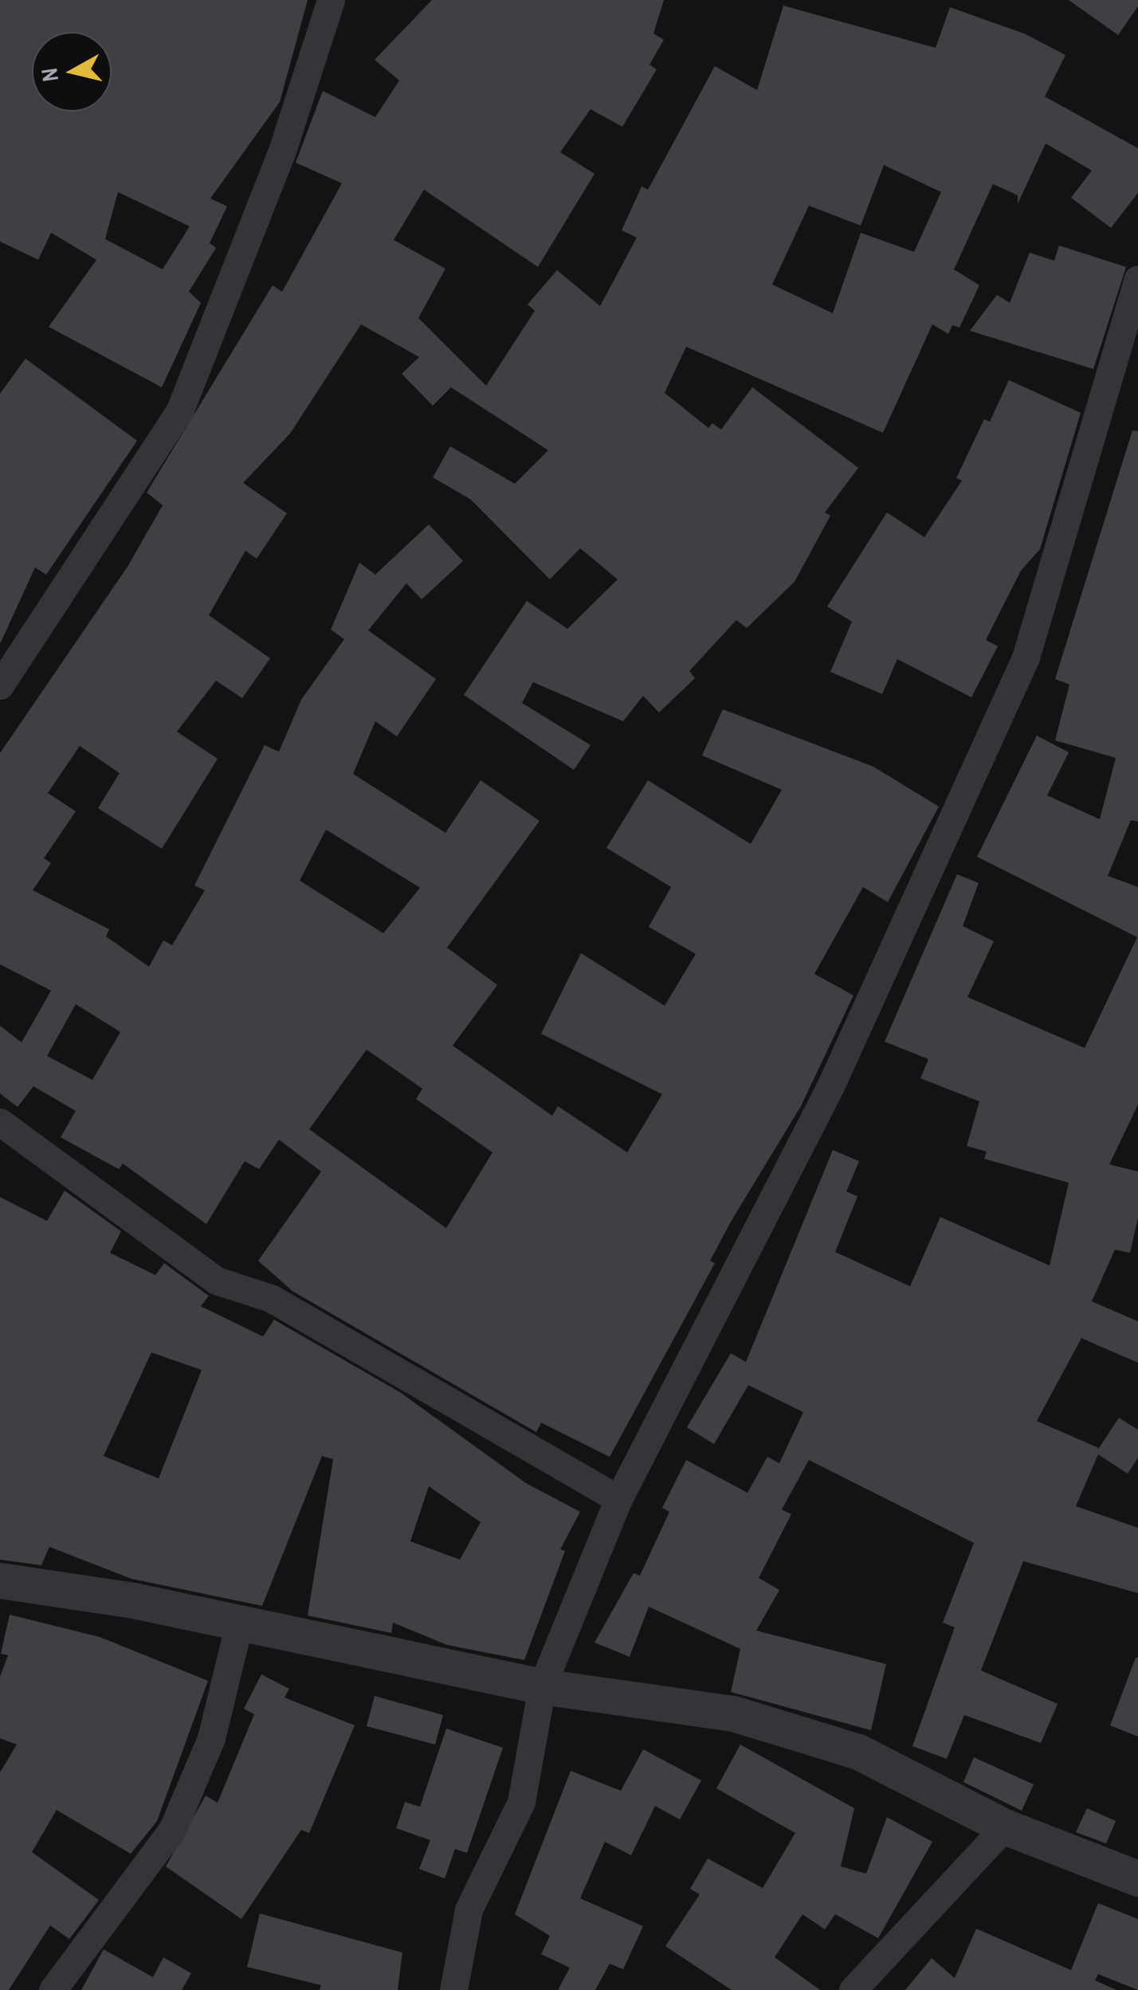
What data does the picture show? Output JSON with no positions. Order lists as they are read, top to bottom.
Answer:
{
  "north": "left"
}
